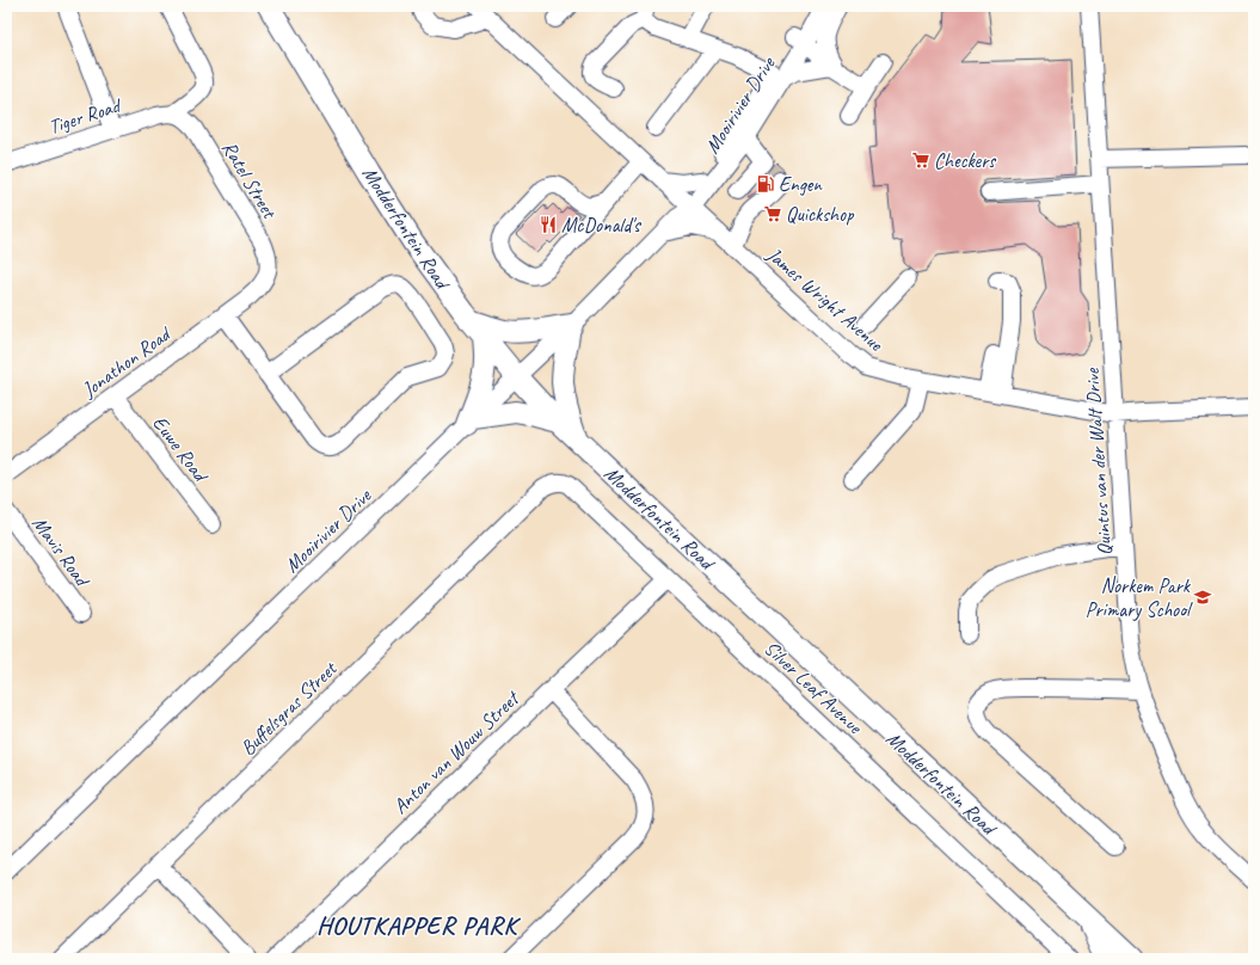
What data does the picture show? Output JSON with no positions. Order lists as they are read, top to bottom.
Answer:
{
  "streets": {
    "main road": ["Modderfontein Road"],
    "street": [
      "Mooirivier Drive",
      "Tiger Road",
      "Ratel Street",
      "James Wright Avenue",
      "Jonathon Road",
      "Euwe Road",
      "Quintus van der Walt Drive",
      "Mavis Road",
      "Silver Leaf Avenue",
      "Buffelsgras Street",
      "Anton van Wouw Street"
    ]
  },
  "crossings": [
    ["Mooirivier Drive", "Modderfontein Road"],
    ["Mooirivier Drive", "James Wright Avenue"],
    ["Tiger Road", "Ratel Street"],
    ["Ratel Street", "Jonathon Road"],
    ["James Wright Avenue", "Quintus van der Walt Drive"],
    ["Jonathon Road", "Euwe Road"],
    ["Silver Leaf Avenue", "Buffelsgras Street"],
    ["Silver Leaf Avenue", "Anton van Wouw Street"]
  ],
  "districts": ["HOUTKAPPER PARK"],
  "places": {
    "supermarket": ["Checkers", "Quickshop"],
    "fuel station": ["Engen"],
    "restaurant": ["McDonald's"],
    "school or university": ["Norkem Park Primary School"]
  }
}
